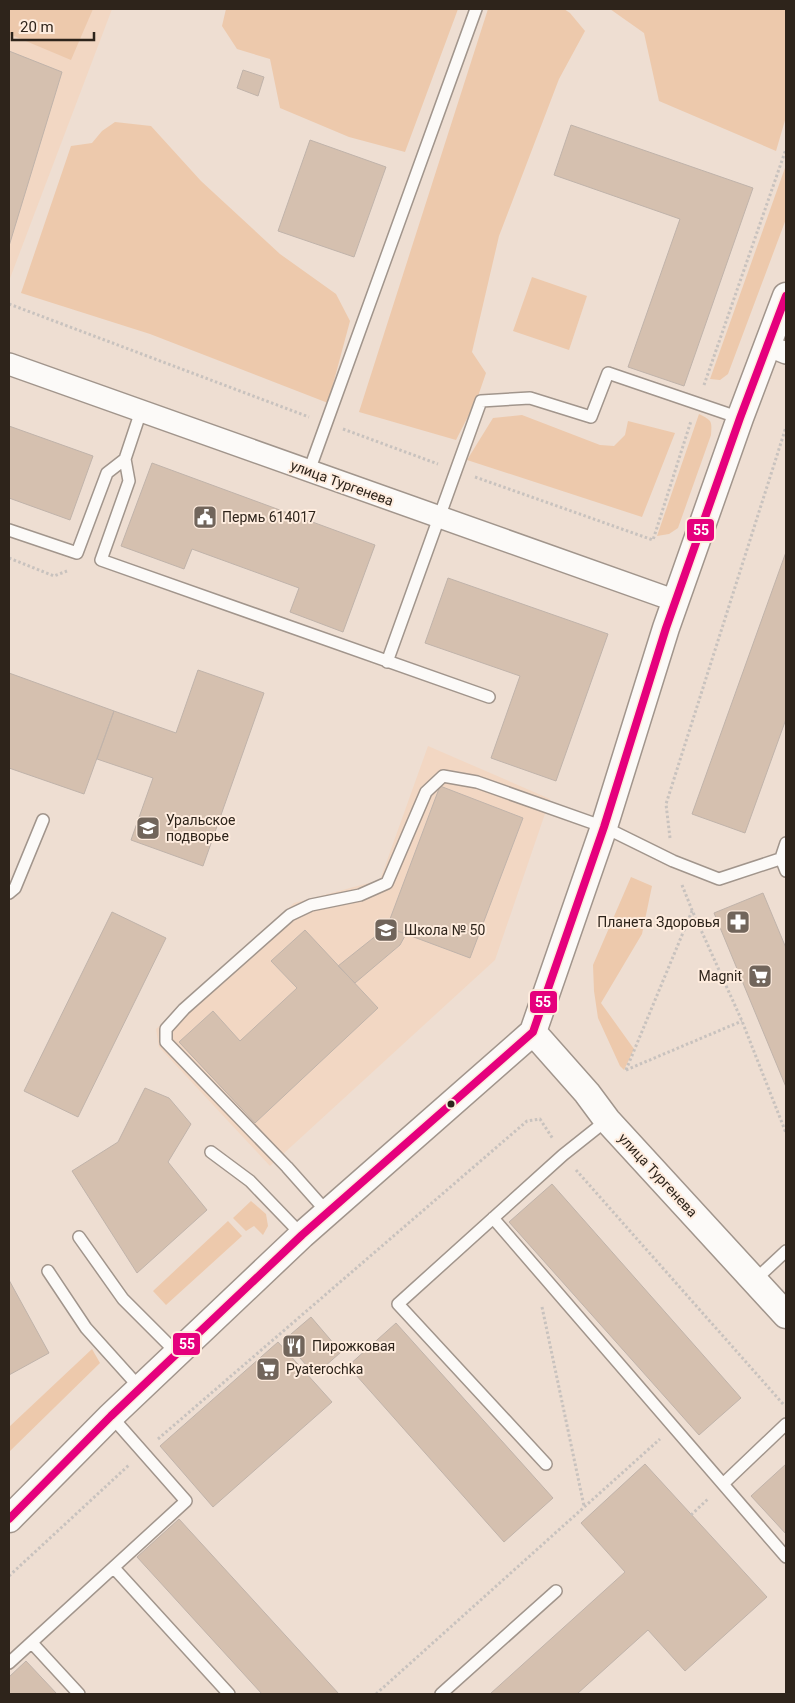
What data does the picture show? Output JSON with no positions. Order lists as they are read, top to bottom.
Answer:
{
  "streets": {
    "street": ["улица Тургенева"]
  },
  "places": {
    "public building": ["Пермь 614017"],
    "school or university": ["Уральское подворье", "Школа № 50"],
    "pharmacy": ["Планета Здоровья"],
    "supermarket": ["Magnit", "Pyaterochka"],
    "restaurant": ["Пирожковая"]
  },
  "lines": ["transit line 55"],
  "scale_bar": "20 m"
}
